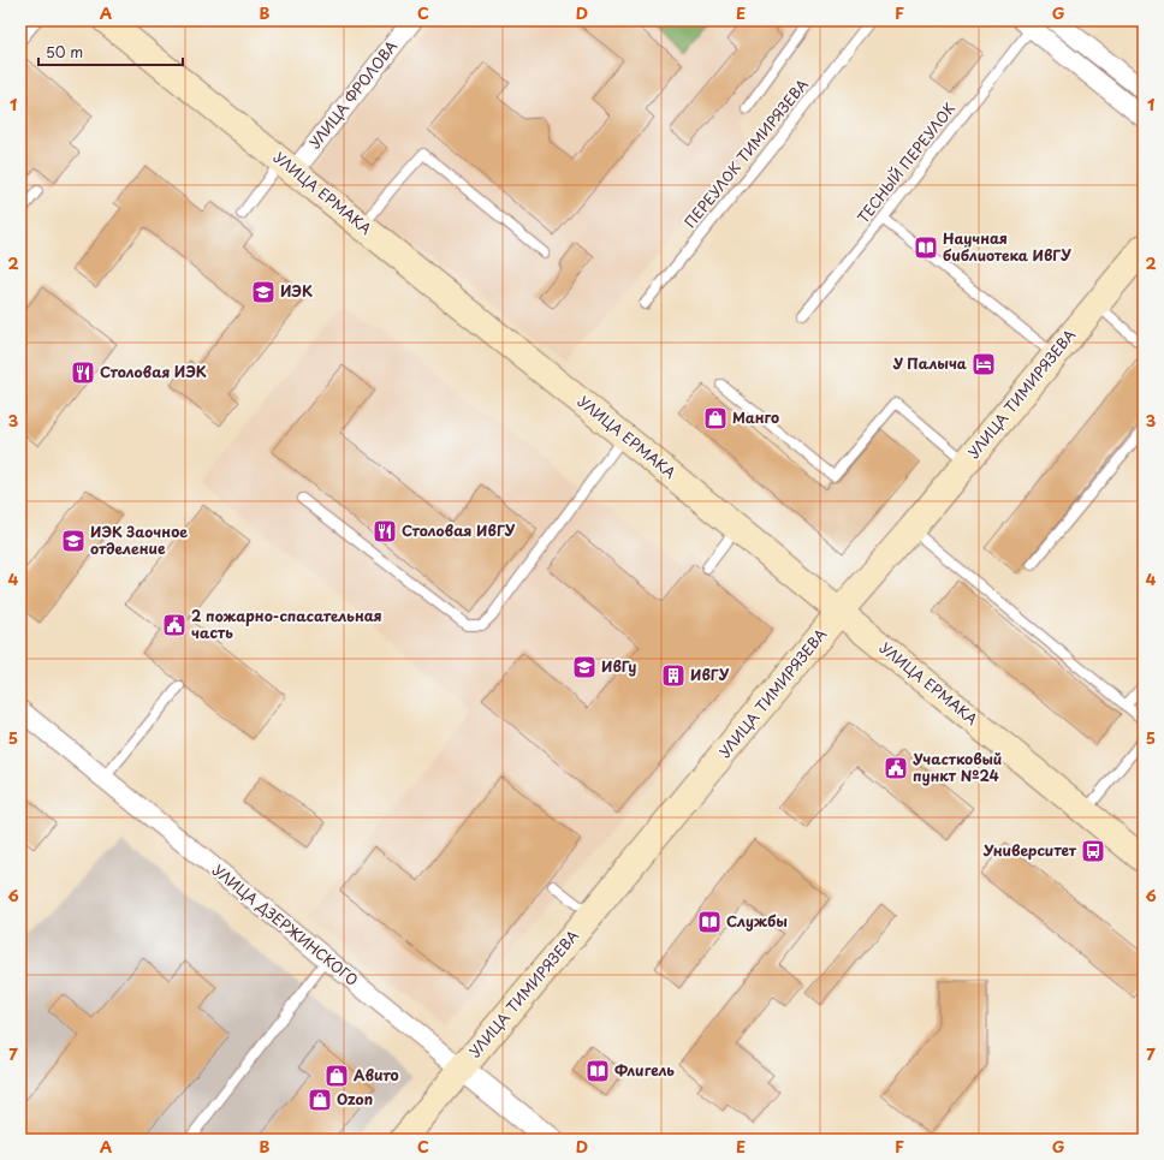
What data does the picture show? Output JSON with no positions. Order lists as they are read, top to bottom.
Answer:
{
  "streets": {
    "main road": ["УЛИЦА ЕРМАКА", "УЛИЦА ТИМИРЯЗЕВА"],
    "street": ["УЛИЦА ФРОЛОВА", "УЛИЦА ДЗЕРЖИНСКОГО"],
    "lane": ["ПЕРЕУЛОК ТИМИРЯЗЕВА", "ТЕСНЫЙ ПЕРЕУЛОК"]
  },
  "crossings": [
    ["УЛИЦА ФРОЛОВА", "УЛИЦА ЕРМАКА"],
    ["УЛИЦА ЕРМАКА", "УЛИЦА ТИМИРЯЗЕВА"],
    ["УЛИЦА ТИМИРЯЗЕВА", "УЛИЦА ДЗЕРЖИНСКОГО"]
  ],
  "places": {
    "library": ["Научная библиотека ИвГУ", "Службы", "Флигель"],
    "school or university": ["ИЭК", "ИЭК Заочное отделение", "ИвГу"],
    "hotel": ["У Палыча"],
    "restaurant": ["Столовая ИЭК", "Столовая ИвГУ"],
    "shop": ["Манго", "Авито", "Ozon"],
    "public building": ["2 пожарно-спасательная часть", "Участковый пункт №24"],
    "building": ["ИвГУ"],
    "bus stop": ["Университет"]
  },
  "scale_bar": "50 m",
  "grid": {
    "columns": [
      "A",
      "B",
      "C",
      "D",
      "E",
      "F",
      "G"
    ],
    "rows": [
      "1",
      "2",
      "3",
      "4",
      "5",
      "6",
      "7"
    ]
  }
}
